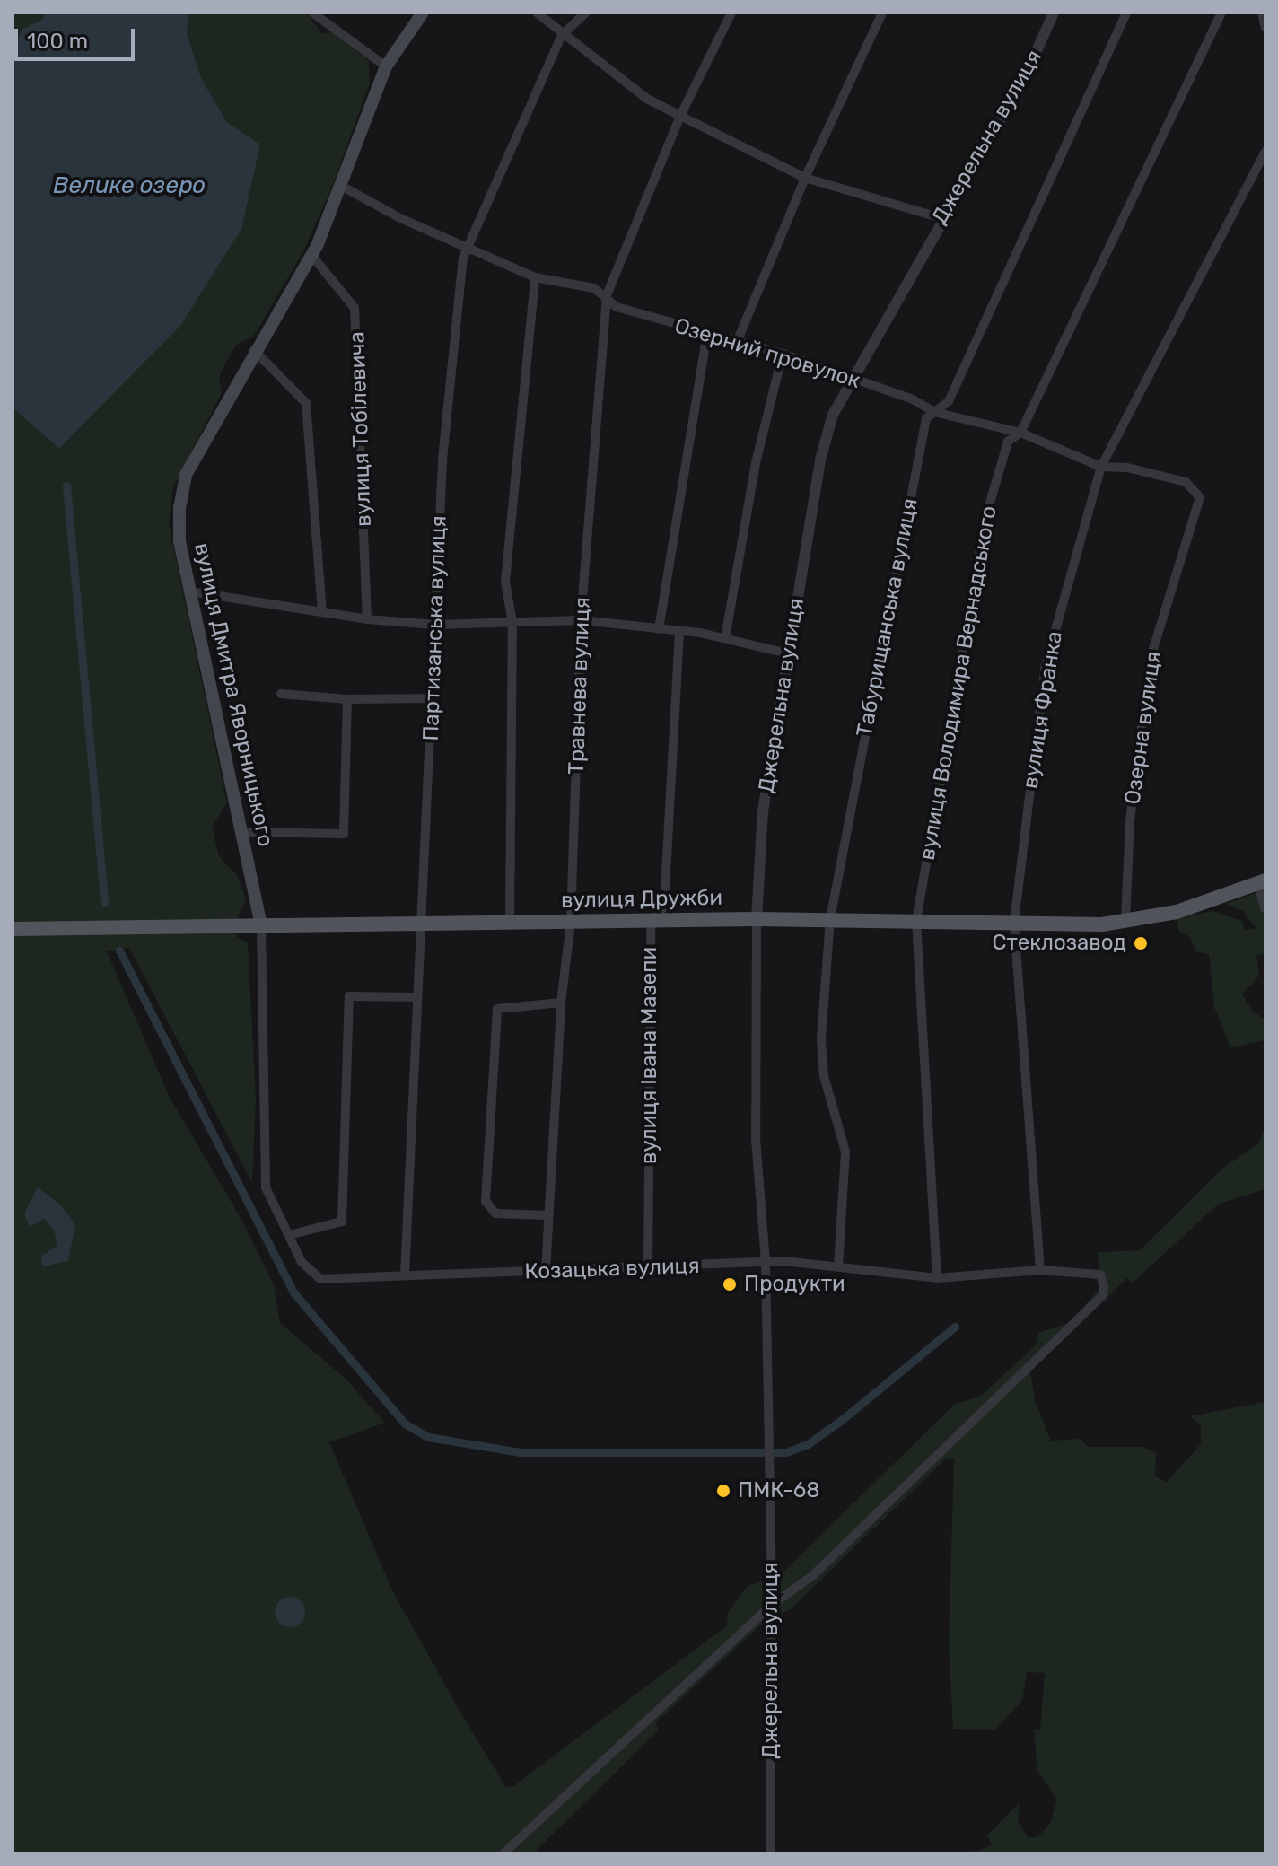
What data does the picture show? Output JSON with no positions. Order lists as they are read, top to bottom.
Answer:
{
  "streets": {
    "main road": ["вулиця Дмитра Яворницького", "вулиця Дружби"],
    "street": [
      "Джерельна вулиця",
      "Озерний провулок",
      "вулиця Тобілевича",
      "Табурищанська вулиця",
      "Партизанська вулиця",
      "вулиця Володимира Вернадського",
      "Травнева вулиця",
      "вулиця Франка",
      "Озерна вулиця",
      "вулиця Івана Мазепи",
      "Козацька вулиця"
    ]
  },
  "crossings": [
    ["Джерельна вулиця", "Озерний провулок"],
    ["Джерельна вулиця", "вулиця Дружби"],
    ["Джерельна вулиця", "Козацька вулиця"],
    ["Озерний провулок", "Табурищанська вулиця"],
    ["Озерний провулок", "Партизанська вулиця"],
    ["Озерний провулок", "вулиця Володимира Вернадського"],
    ["Озерний провулок", "Травнева вулиця"],
    ["Озерний провулок", "вулиця Дмитра Яворницького"],
    ["Озерний провулок", "вулиця Франка"],
    ["Озерний провулок", "Озерна вулиця"],
    ["вулиця Тобілевича", "вулиця Дмитра Яворницького"],
    ["Табурищанська вулиця", "вулиця Дружби"],
    ["Табурищанська вулиця", "Козацька вулиця"],
    ["Партизанська вулиця", "вулиця Дружби"],
    ["Партизанська вулиця", "Козацька вулиця"],
    ["вулиця Володимира Вернадського", "вулиця Дружби"],
    ["вулиця Володимира Вернадського", "Козацька вулиця"],
    ["Травнева вулиця", "вулиця Дружби"],
    ["Травнева вулиця", "Козацька вулиця"],
    ["вулиця Дмитра Яворницького", "вулиця Дружби"],
    ["вулиця Дмитра Яворницького", "Козацька вулиця"],
    ["вулиця Франка", "вулиця Дружби"],
    ["вулиця Франка", "Козацька вулиця"],
    ["Озерна вулиця", "вулиця Дружби"],
    ["вулиця Дружби", "вулиця Івана Мазепи"],
    ["вулиця Івана Мазепи", "Козацька вулиця"]
  ],
  "water": ["Велике озеро"],
  "places": ["Стеклозавод", "Продукти", "ПМК-68"],
  "scale_bar": "100 m"
}
